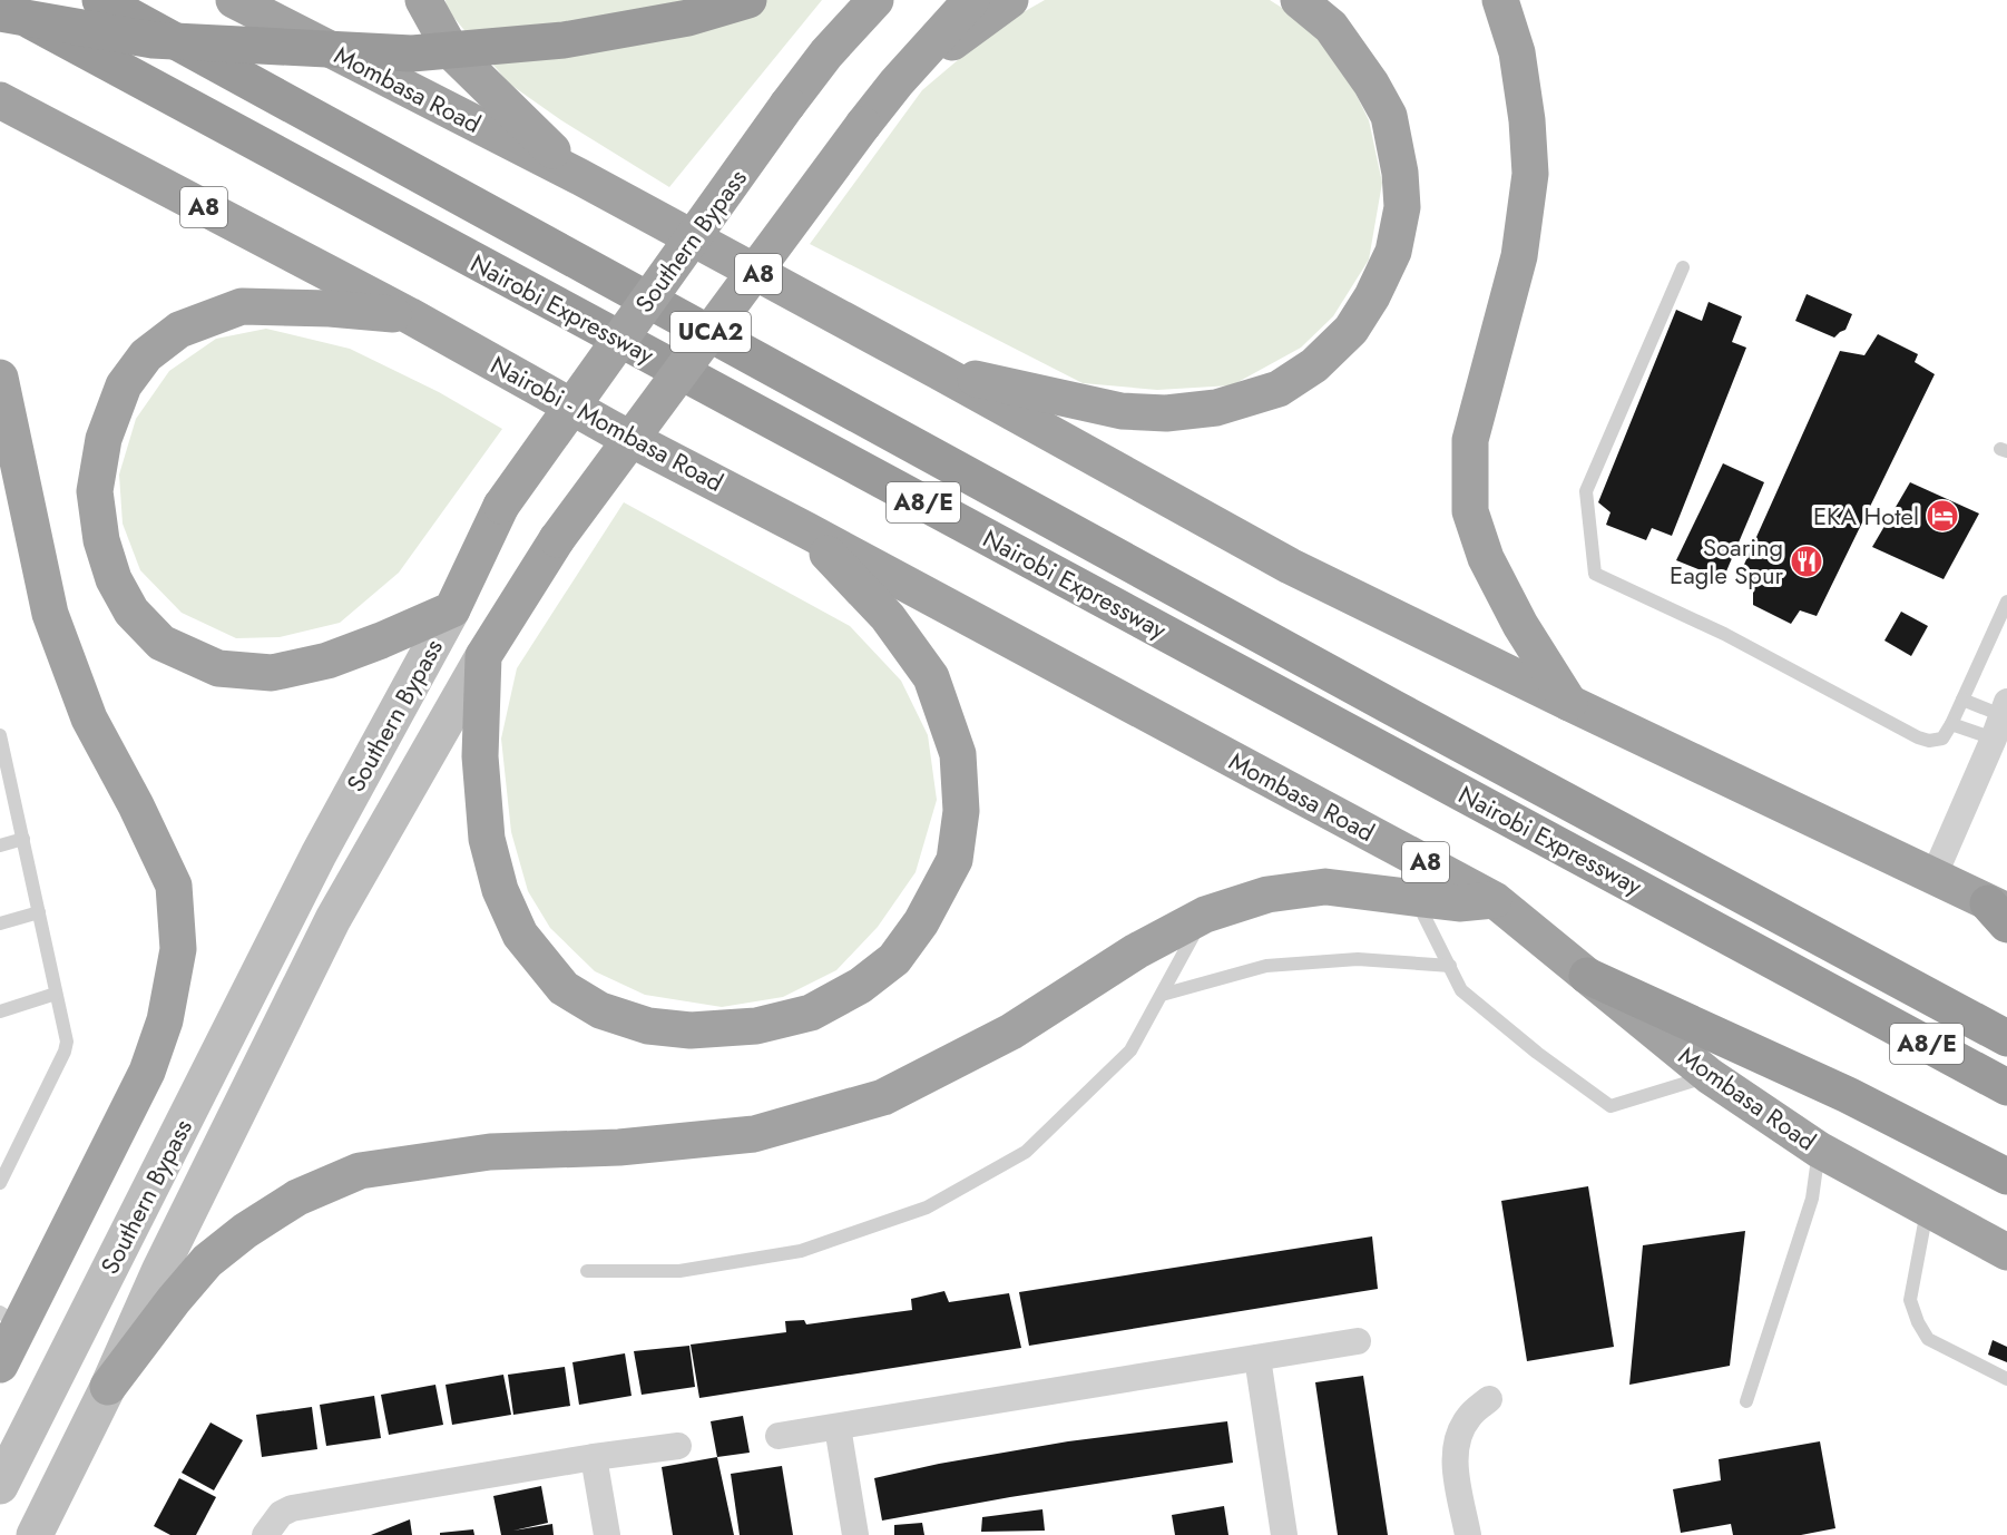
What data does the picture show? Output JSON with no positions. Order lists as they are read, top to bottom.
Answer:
{
  "streets": {
    "highway": [
      "Mombasa Road",
      "A8",
      "Southern Bypass",
      "Nairobi Expressway",
      "UCA2",
      "Nairobi - Mombasa Road",
      "A8/E"
    ]
  },
  "crossings": [
    ["Mombasa Road", "A8"],
    ["Mombasa Road", "Nairobi - Mombasa Road"],
    ["A8", "Nairobi - Mombasa Road"]
  ],
  "places": {
    "hotel": ["EKA Hotel"],
    "restaurant": ["Soaring Eagle Spur"]
  }
}
